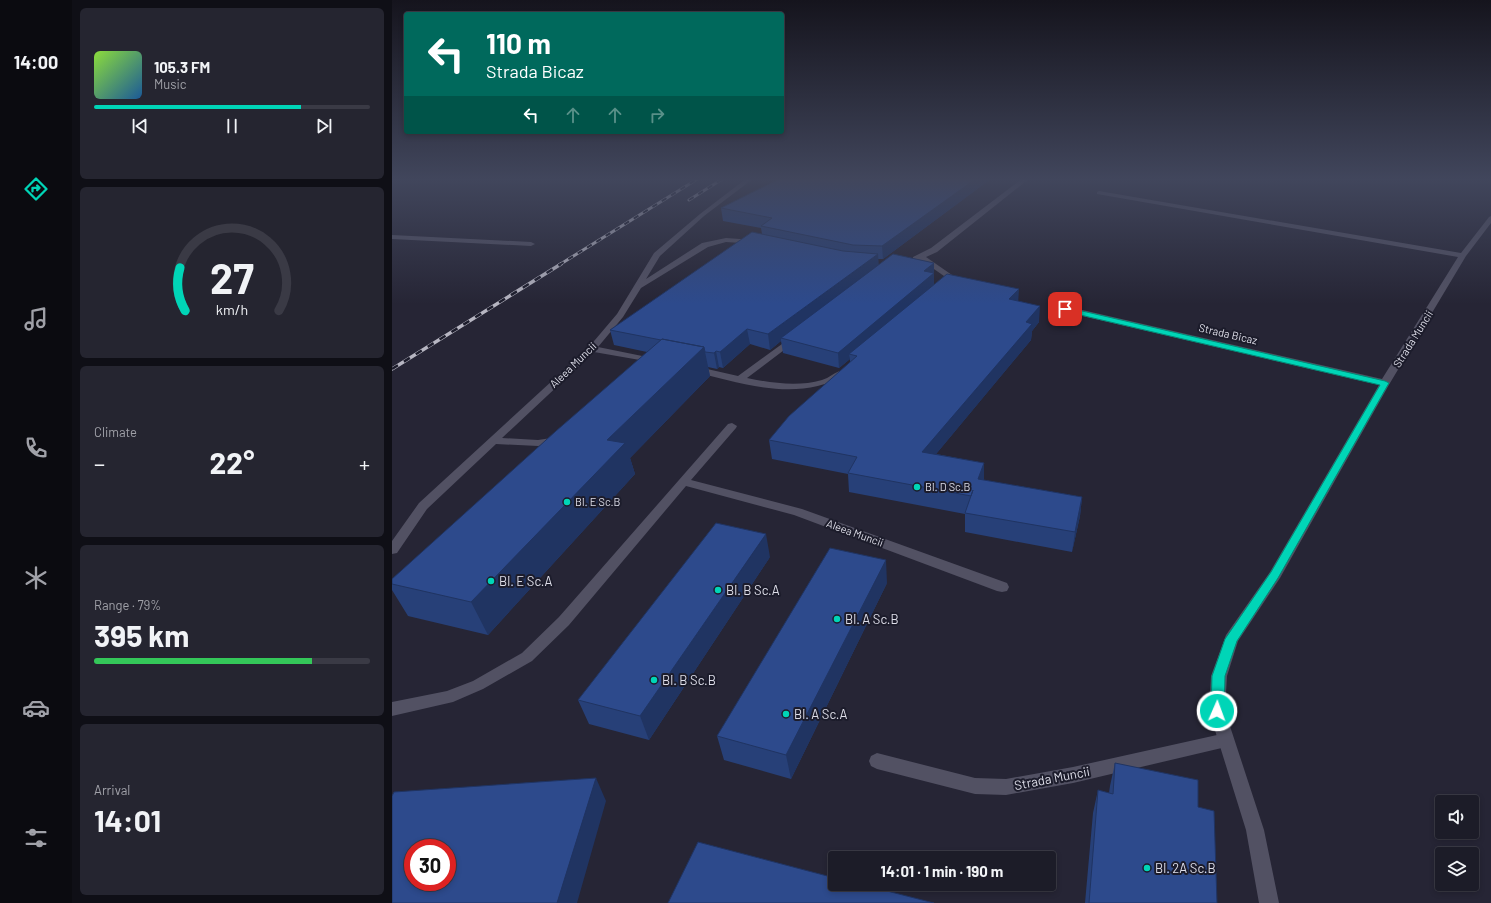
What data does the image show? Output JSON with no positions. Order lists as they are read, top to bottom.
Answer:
{
  "streets": {
    "street": ["Strada Bicaz", "Strada Muncii", "Aleea Muncii"]
  },
  "crossings": [
    ["Strada Bicaz", "Strada Muncii"]
  ],
  "places": [
    "Bl. D Sc.B",
    "Bl. E Sc.B",
    "Bl. E Sc.A",
    "Bl. B Sc.A",
    "Bl. A Sc.B",
    "Bl. B Sc.B",
    "Bl. A Sc.A",
    "Bl. 2A Sc.B"
  ],
  "page": {
    "tabs": "14:00",
    "turn": ["110 m", "Strada Bicaz"],
    "song": ["105.3 FM", "Music"],
    "tile": [
      "Climate",
      ["Range · 79%", "395 km"],
      ["Arrival", "14:01"]
    ],
    "heat": ["−", "22°", "+"],
    "limit": "30",
    "trip": "14:01 · 1 min · 190 m",
    "gauge": ["27", "km/h"]
  }
}
